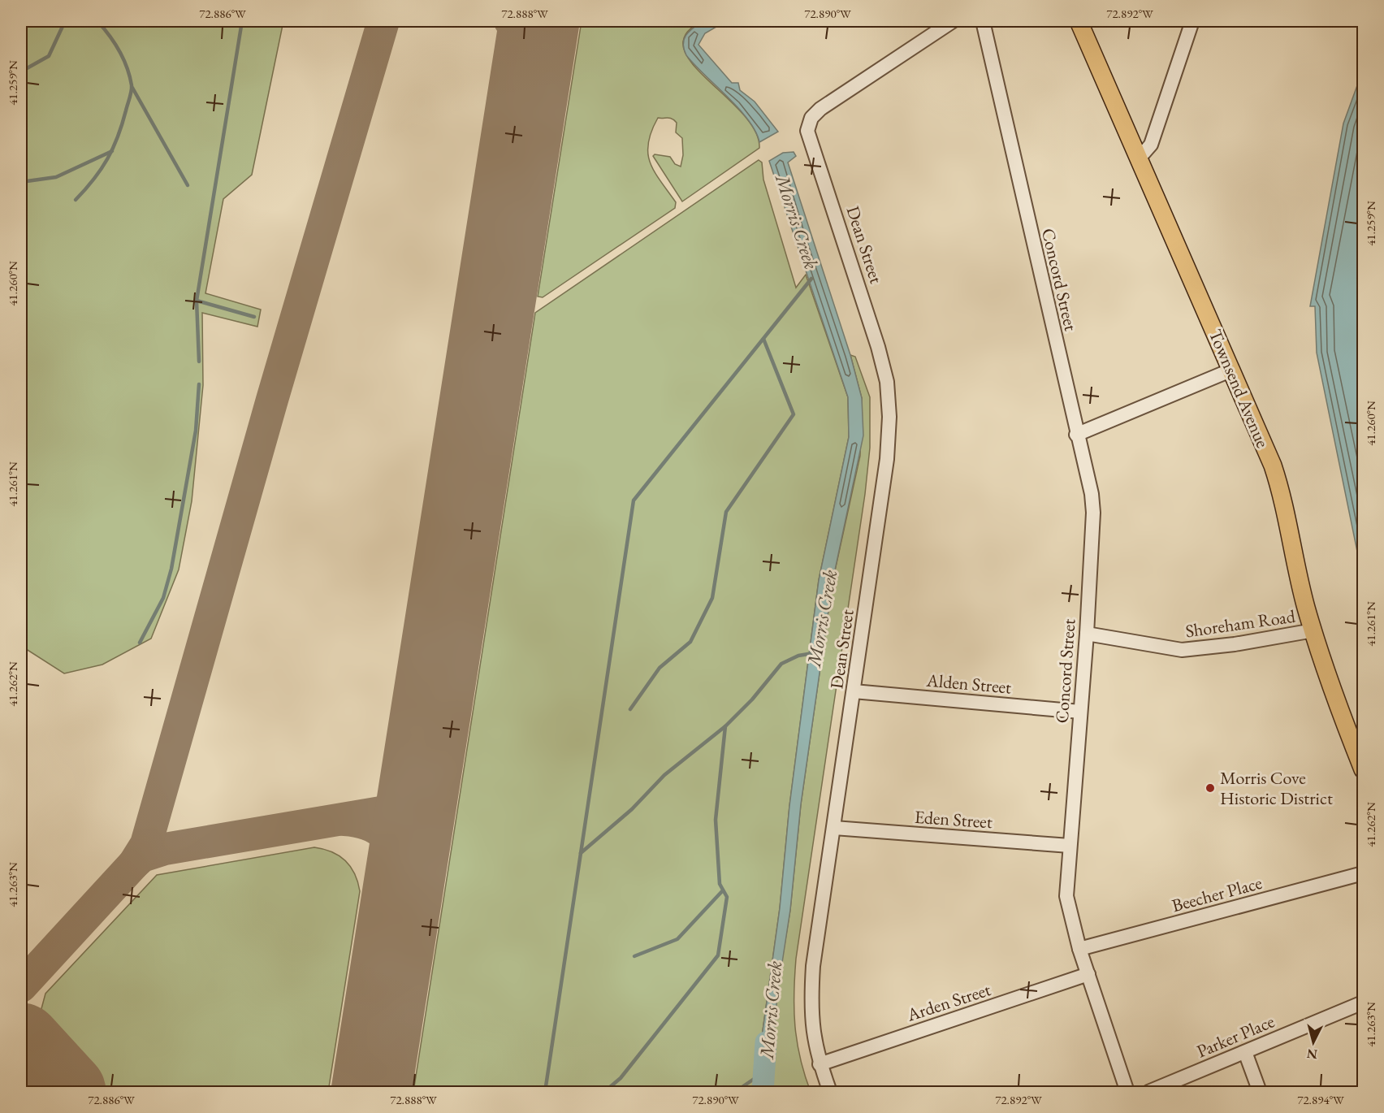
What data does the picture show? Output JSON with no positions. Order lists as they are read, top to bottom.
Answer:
{
  "streets": {
    "main road": ["Townsend Avenue"],
    "street": [
      "Dean Street",
      "Concord Street",
      "Shoreham Road",
      "Alden Street",
      "Eden Street",
      "Beecher Place",
      "Arden Street",
      "Parker Place"
    ]
  },
  "crossings": [
    ["Dean Street", "Alden Street"],
    ["Dean Street", "Eden Street"],
    ["Dean Street", "Arden Street"],
    ["Concord Street", "Shoreham Road"],
    ["Concord Street", "Alden Street"],
    ["Concord Street", "Eden Street"],
    ["Concord Street", "Beecher Place"],
    ["Concord Street", "Arden Street"],
    ["Townsend Avenue", "Shoreham Road"]
  ],
  "water": ["Morris Creek"],
  "places": ["Morris Cove Historic District"],
  "north": "bottom",
  "coordinates": [
    "72.886°W",
    "72.888°W",
    "72.890°W",
    "72.892°W",
    "41.259°N",
    "41.260°N",
    "41.261°N",
    "41.262°N",
    "41.263°N",
    "72.894°W"
  ]
}
